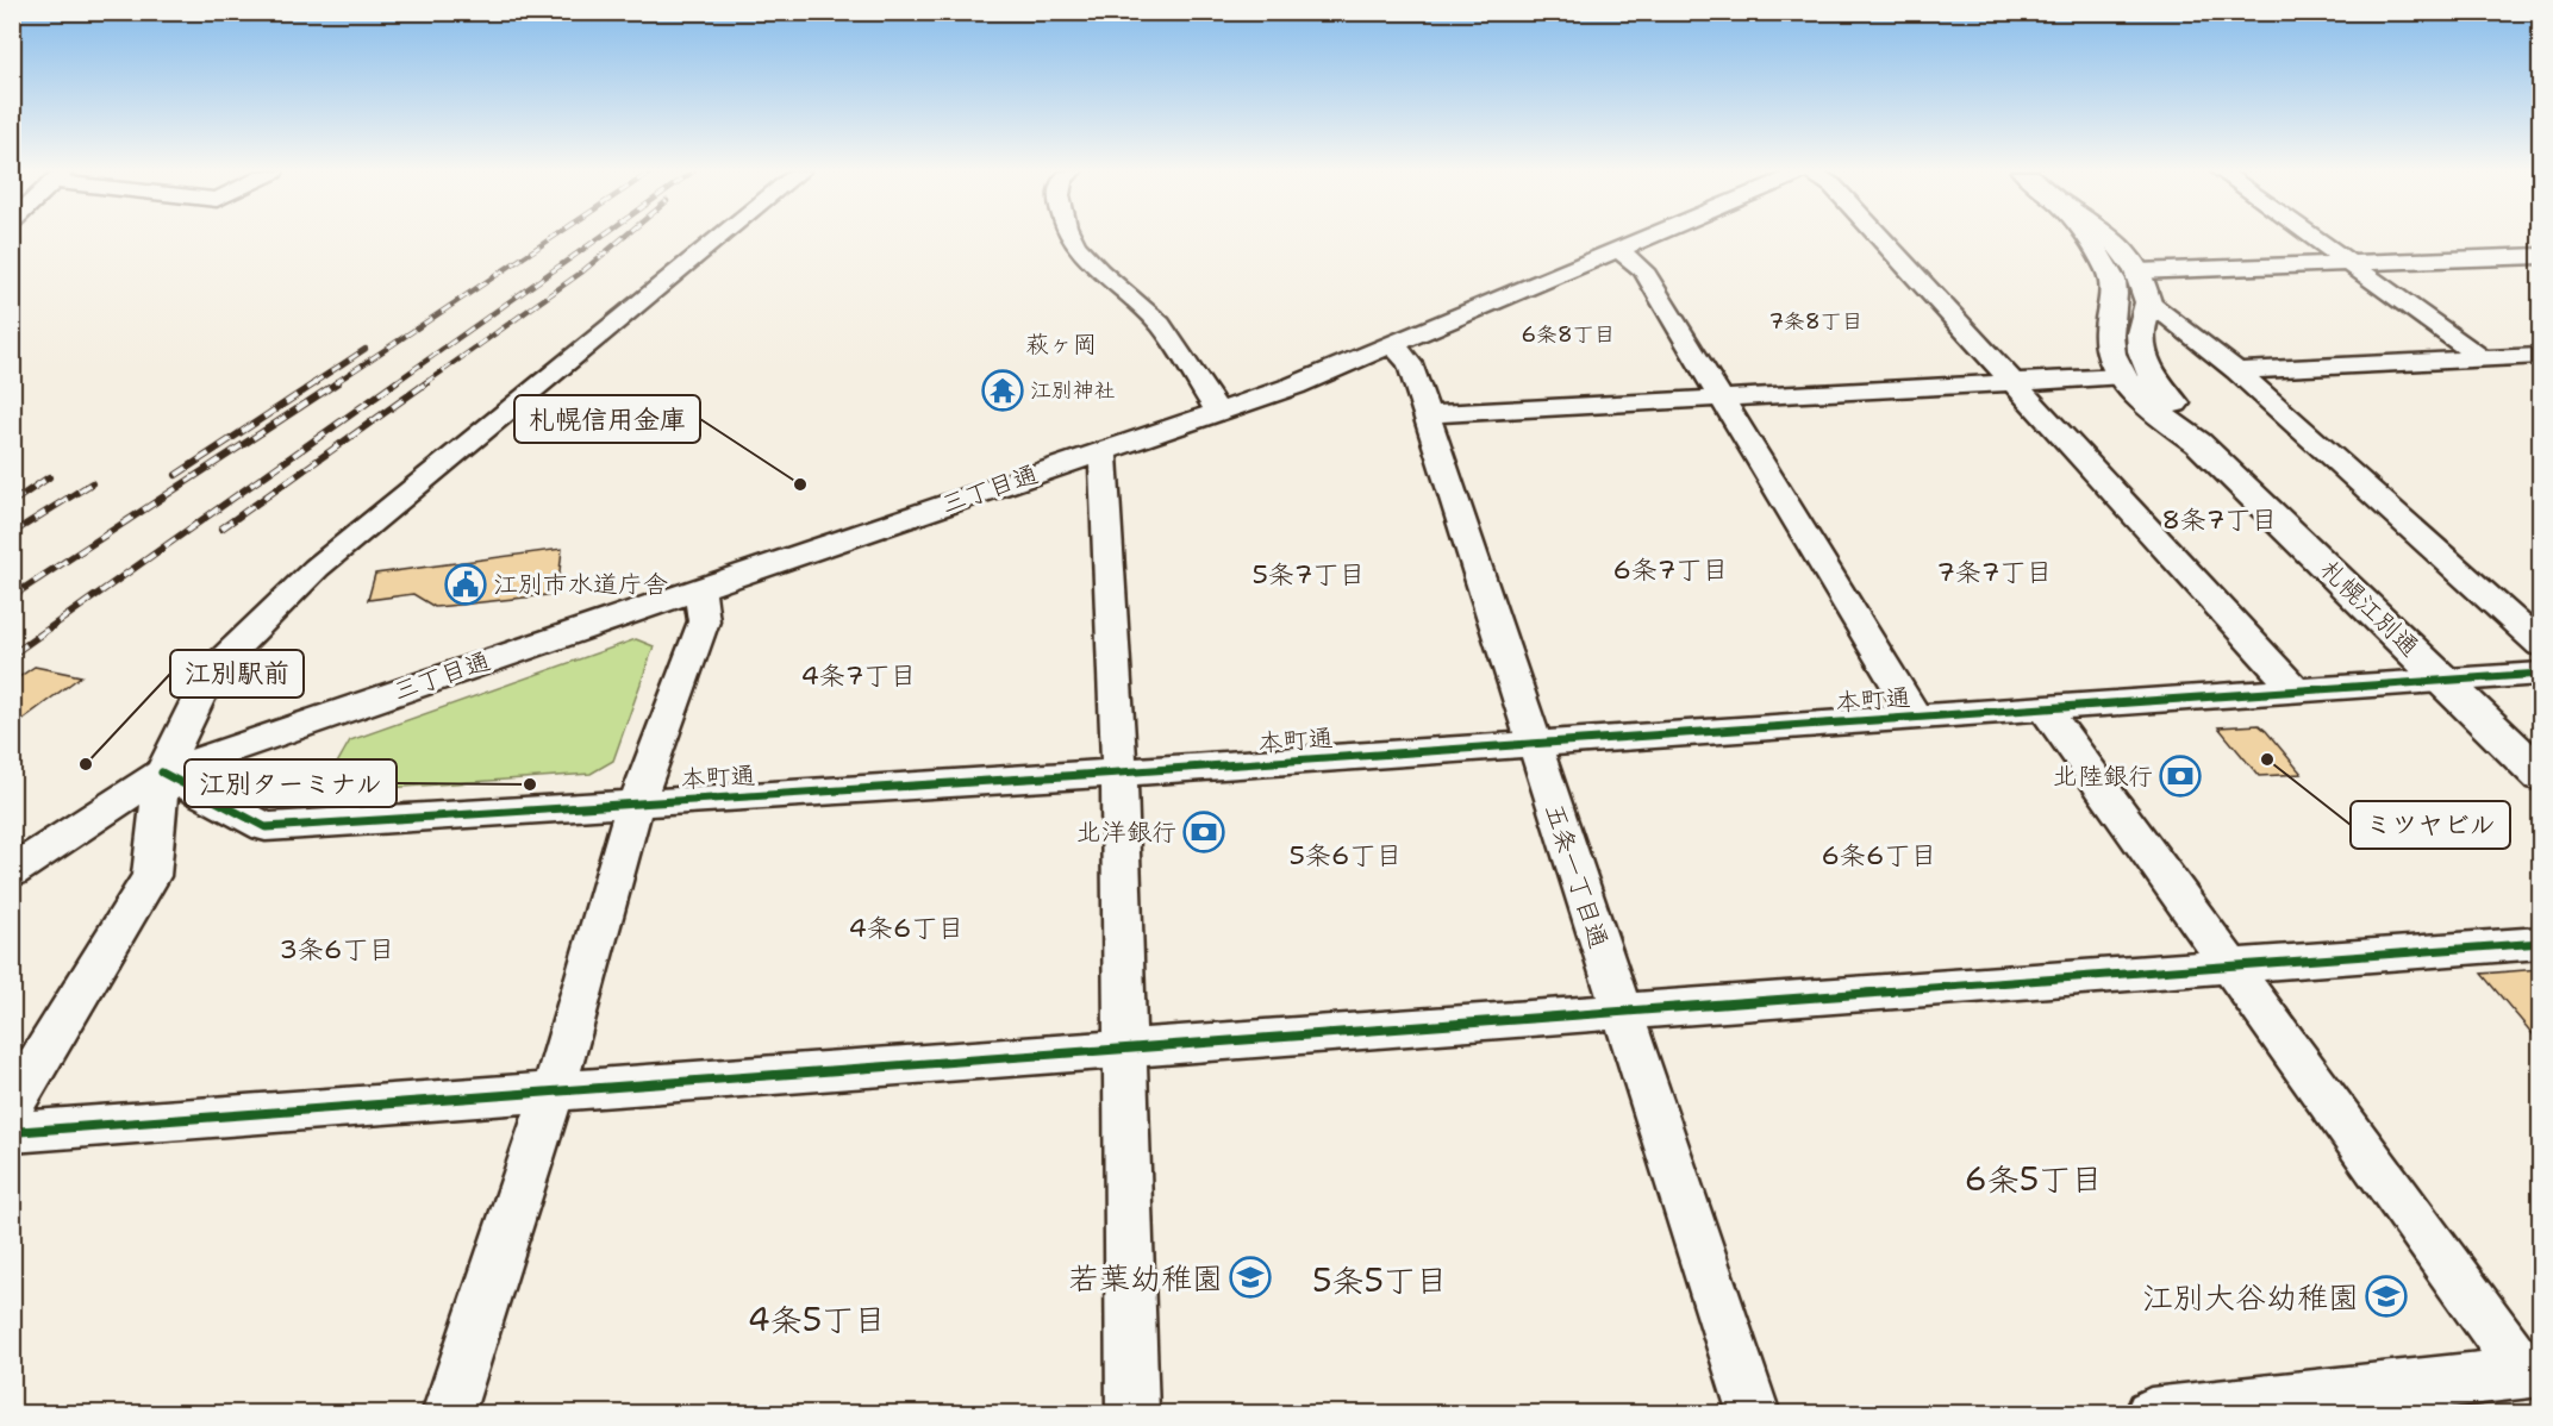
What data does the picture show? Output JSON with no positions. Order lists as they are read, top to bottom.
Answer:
{
  "streets": {
    "highway": ["札幌江別通"],
    "street": ["三丁目通", "本町通", "五条一丁目通"]
  },
  "crossings": [
    ["三丁目通", "本町通"],
    ["三丁目通", "五条一丁目通"],
    ["札幌江別通", "本町通"],
    ["本町通", "五条一丁目通"]
  ],
  "districts": [
    "7条8丁目",
    "6条8丁目",
    "萩ヶ岡",
    "8条7丁目",
    "6条7丁目",
    "7条7丁目",
    "5条7丁目",
    "4条7丁目",
    "5条6丁目",
    "6条6丁目",
    "4条6丁目",
    "3条6丁目",
    "6条5丁目",
    "5条5丁目",
    "4条5丁目"
  ],
  "places": {
    "temple": ["江別神社"],
    "other": [
      "札幌信用金庫",
      "ミツヤビル",
      "江別駅前",
      "江別ターミナル"
    ],
    "public building": ["江別市水道庁舎"],
    "bank": ["北陸銀行", "北洋銀行"],
    "school or university": ["若葉幼稚園", "江別大谷幼稚園"]
  }
}
